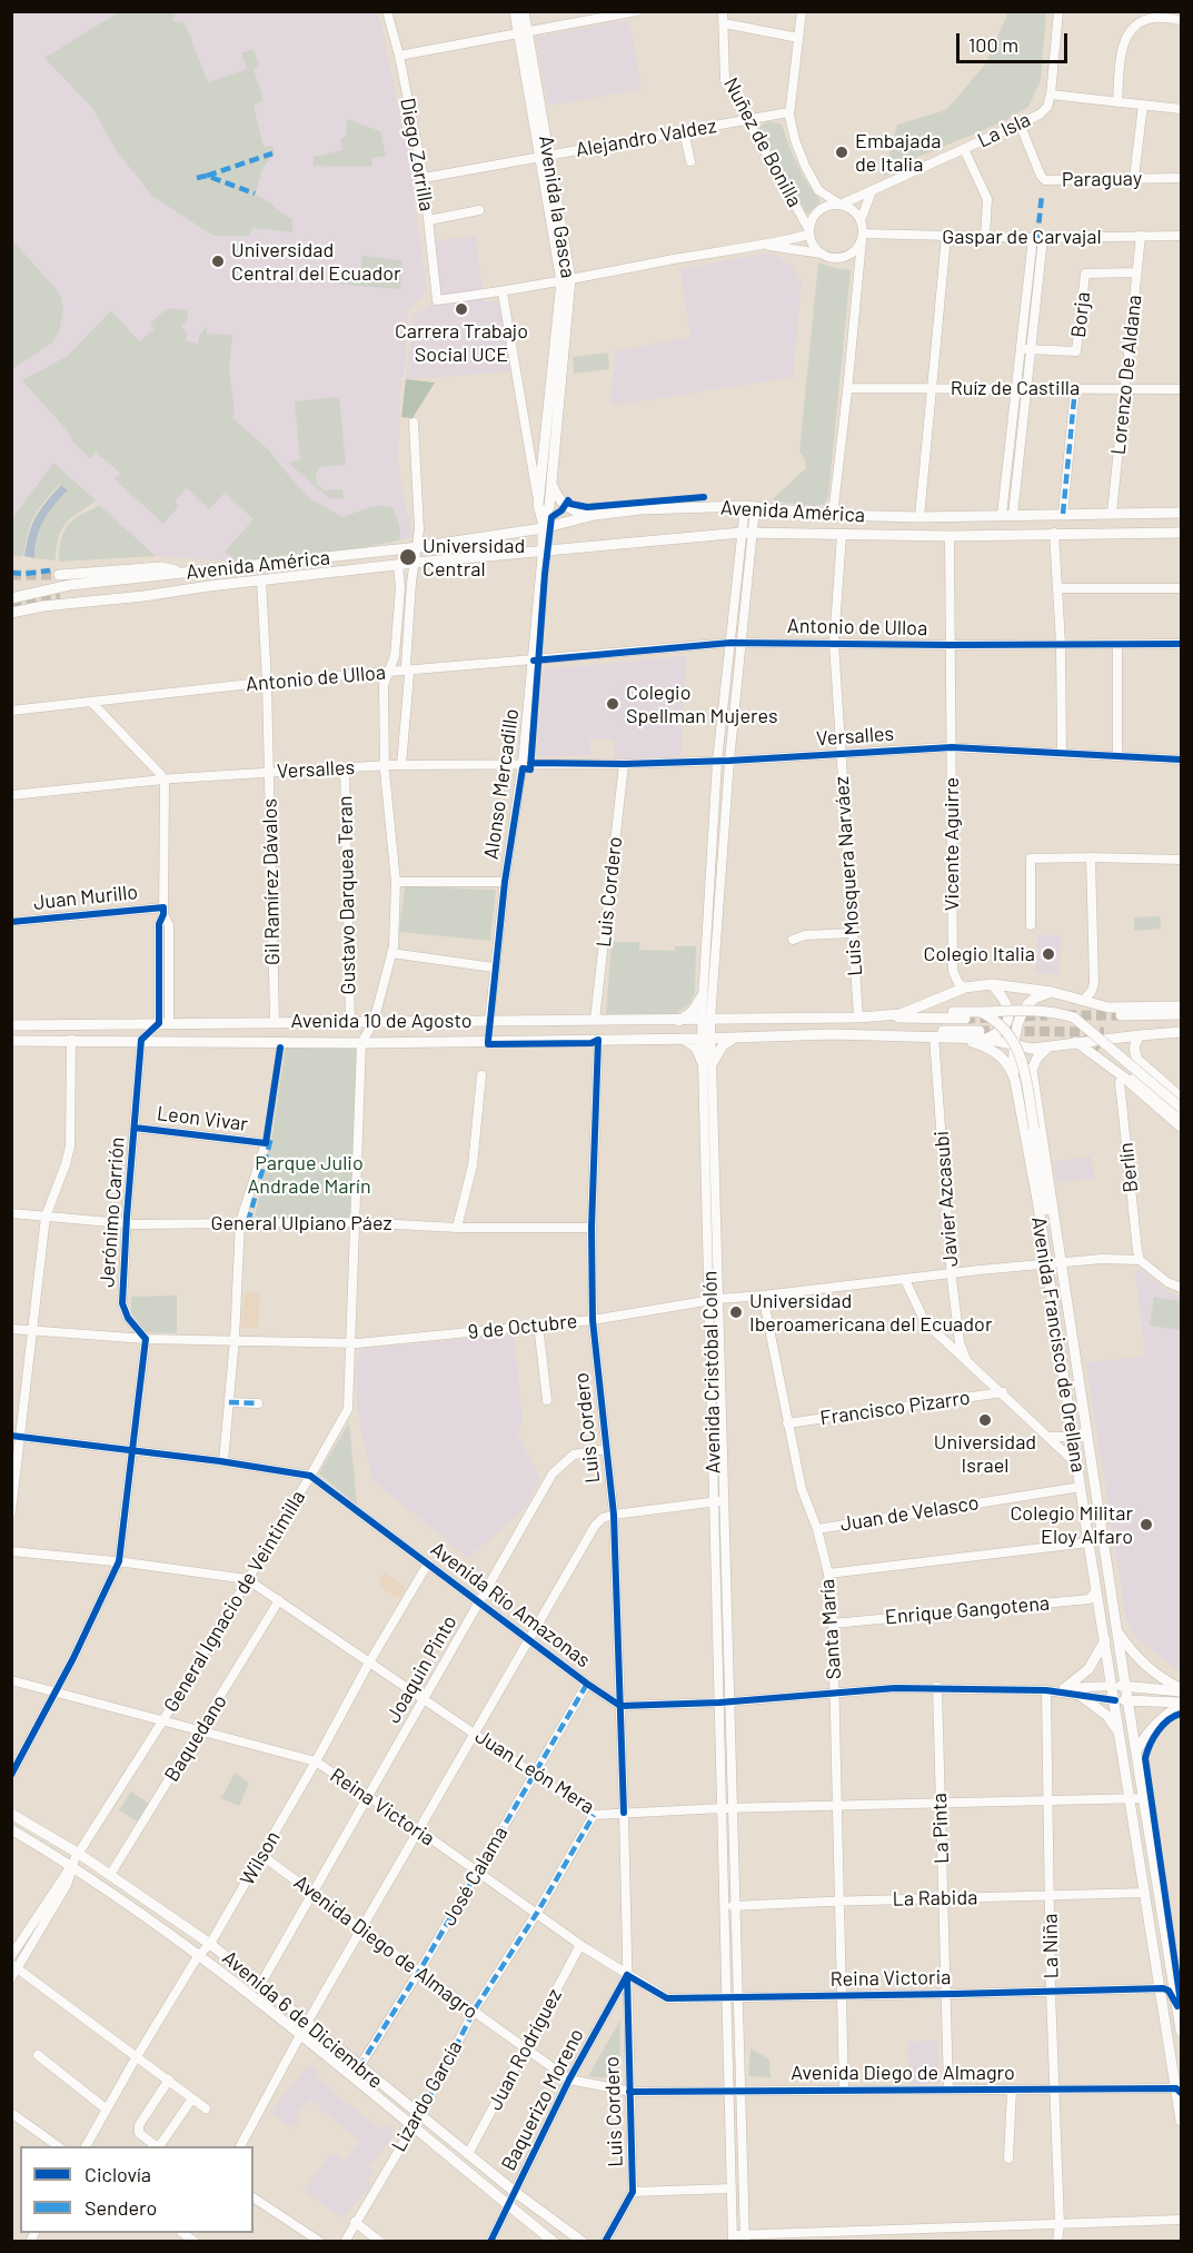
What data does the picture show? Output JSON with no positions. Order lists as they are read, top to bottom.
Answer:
{
  "streets": {
    "main road": [
      "Avenida la Gasca",
      "Avenida América",
      "Avenida 10 de Agosto",
      "Avenida Francisco de Orellana",
      "Avenida 6 de Diciembre"
    ],
    "street": [
      "La Isla",
      "Alejandro Valdez",
      "Nuñez de Bonilla",
      "Diego Zorrilla",
      "Paraguay",
      "Gaspar de Carvajal",
      "Borja",
      "Lorenzo De Aldana",
      "Ruíz de Castilla",
      "Antonio de Ulloa",
      "Versalles",
      "Alonso Mercadillo",
      "Vicente Aguirre",
      "Luis Mosquera Narváez",
      "Gil Ramírez Dávalos",
      "Luis Cordero",
      "Gustavo Darquea Teran",
      "Juan Murillo",
      "Leon Vivar",
      "Berlín",
      "Javier Azcasubi",
      "Jerónimo Carrión",
      "General Ulpiano Páez",
      "9 de Octubre",
      "Avenida Cristóbal Colón",
      "Francisco Pizarro",
      "Juan de Velasco",
      "General Ignacio de Veintimilla",
      "Avenida Río Amazonas",
      "Enrique Gangotena",
      "Santa María",
      "Joaquin Pinto",
      "Baquedano",
      "Juan León Mera",
      "Reina Victoria",
      "La Pinta",
      "Wilson",
      "José Calama",
      "La Rabida",
      "La Niña",
      "Avenida Diego de Almagro",
      "Juan Rodríguez",
      "Lizardo García",
      "Baquerizo Moreno"
    ]
  },
  "crossings": [
    ["La Isla", "Nuñez de Bonilla"],
    ["La Isla", "Paraguay"],
    ["La Isla", "Gaspar de Carvajal"],
    ["Alejandro Valdez", "Nuñez de Bonilla"],
    ["Alejandro Valdez", "Diego Zorrilla"],
    ["Alejandro Valdez", "Avenida la Gasca"],
    ["Nuñez de Bonilla", "Gaspar de Carvajal"],
    ["Avenida la Gasca", "Avenida América"],
    ["Avenida la Gasca", "Alonso Mercadillo"],
    ["Gaspar de Carvajal", "Lorenzo De Aldana"],
    ["Borja", "Lorenzo De Aldana"],
    ["Lorenzo De Aldana", "Ruíz de Castilla"],
    ["Lorenzo De Aldana", "Avenida América"],
    ["Avenida América", "Alonso Mercadillo"],
    ["Avenida América", "Vicente Aguirre"],
    ["Avenida América", "Luis Mosquera Narváez"],
    ["Avenida América", "Gil Ramírez Dávalos"],
    ["Avenida América", "Avenida Cristóbal Colón"],
    ["Antonio de Ulloa", "Alonso Mercadillo"],
    ["Antonio de Ulloa", "Vicente Aguirre"],
    ["Antonio de Ulloa", "Luis Mosquera Narváez"],
    ["Antonio de Ulloa", "Gil Ramírez Dávalos"],
    ["Antonio de Ulloa", "Avenida Cristóbal Colón"],
    ["Versalles", "Alonso Mercadillo"],
    ["Versalles", "Vicente Aguirre"],
    ["Versalles", "Luis Mosquera Narváez"],
    ["Versalles", "Gil Ramírez Dávalos"],
    ["Versalles", "Luis Cordero"],
    ["Versalles", "Gustavo Darquea Teran"],
    ["Versalles", "Avenida Cristóbal Colón"],
    ["Alonso Mercadillo", "Avenida 10 de Agosto"],
    ["Vicente Aguirre", "Avenida 10 de Agosto"],
    ["Luis Mosquera Narváez", "Avenida 10 de Agosto"],
    ["Gil Ramírez Dávalos", "Avenida 10 de Agosto"],
    ["Luis Cordero", "Avenida 10 de Agosto"],
    ["Luis Cordero", "General Ulpiano Páez"],
    ["Luis Cordero", "9 de Octubre"],
    ["Luis Cordero", "Avenida Río Amazonas"],
    ["Luis Cordero", "Joaquin Pinto"],
    ["Luis Cordero", "Juan León Mera"],
    ["Luis Cordero", "Reina Victoria"],
    ["Luis Cordero", "Avenida Diego de Almagro"],
    ["Luis Cordero", "Baquerizo Moreno"],
    ["Gustavo Darquea Teran", "Avenida 10 de Agosto"],
    ["Avenida 10 de Agosto", "Javier Azcasubi"],
    ["Avenida 10 de Agosto", "Jerónimo Carrión"],
    ["Avenida 10 de Agosto", "Avenida Francisco de Orellana"],
    ["Avenida 10 de Agosto", "Avenida Cristóbal Colón"],
    ["Avenida 10 de Agosto", "General Ignacio de Veintimilla"],
    ["Leon Vivar", "Jerónimo Carrión"],
    ["Leon Vivar", "General Ulpiano Páez"],
    ["Berlín", "9 de Octubre"],
    ["Javier Azcasubi", "9 de Octubre"],
    ["Jerónimo Carrión", "General Ulpiano Páez"],
    ["Jerónimo Carrión", "9 de Octubre"],
    ["General Ulpiano Páez", "General Ignacio de Veintimilla"],
    ["9 de Octubre", "Avenida Francisco de Orellana"],
    ["9 de Octubre", "Avenida Cristóbal Colón"],
    ["9 de Octubre", "General Ignacio de Veintimilla"],
    ["9 de Octubre", "Santa María"],
    ["Avenida Francisco de Orellana", "Juan de Velasco"],
    ["Avenida Francisco de Orellana", "Enrique Gangotena"],
    ["Avenida Francisco de Orellana", "Juan León Mera"],
    ["Avenida Francisco de Orellana", "Reina Victoria"],
    ["Avenida Francisco de Orellana", "La Rabida"],
    ["Avenida Francisco de Orellana", "Avenida Diego de Almagro"],
    ["Avenida Cristóbal Colón", "Juan León Mera"],
    ["Avenida Cristóbal Colón", "Reina Victoria"],
    ["Avenida Cristóbal Colón", "La Rabida"],
    ["Avenida Cristóbal Colón", "Avenida Diego de Almagro"],
    ["Francisco Pizarro", "Santa María"],
    ["Juan de Velasco", "Santa María"],
    ["General Ignacio de Veintimilla", "Avenida Río Amazonas"],
    ["General Ignacio de Veintimilla", "Juan León Mera"],
    ["General Ignacio de Veintimilla", "Reina Victoria"],
    ["General Ignacio de Veintimilla", "Avenida 6 de Diciembre"],
    ["Avenida Río Amazonas", "Joaquin Pinto"],
    ["Avenida Río Amazonas", "Wilson"],
    ["Avenida Río Amazonas", "José Calama"],
    ["Enrique Gangotena", "Santa María"],
    ["Santa María", "Juan León Mera"],
    ["Santa María", "Reina Victoria"],
    ["Santa María", "La Rabida"],
    ["Santa María", "Avenida Diego de Almagro"],
    ["Joaquin Pinto", "Juan León Mera"],
    ["Joaquin Pinto", "Reina Victoria"],
    ["Joaquin Pinto", "Avenida Diego de Almagro"],
    ["Joaquin Pinto", "Avenida 6 de Diciembre"],
    ["Baquedano", "Juan León Mera"],
    ["Baquedano", "Reina Victoria"],
    ["Baquedano", "Avenida 6 de Diciembre"],
    ["Juan León Mera", "La Pinta"],
    ["Juan León Mera", "Wilson"],
    ["Juan León Mera", "José Calama"],
    ["Juan León Mera", "La Niña"],
    ["Juan León Mera", "Lizardo García"],
    ["Reina Victoria", "La Pinta"],
    ["Reina Victoria", "Wilson"],
    ["Reina Victoria", "José Calama"],
    ["Reina Victoria", "La Niña"],
    ["Reina Victoria", "Juan Rodríguez"],
    ["Reina Victoria", "Lizardo García"],
    ["Reina Victoria", "Baquerizo Moreno"],
    ["La Pinta", "La Rabida"],
    ["La Pinta", "Avenida Diego de Almagro"],
    ["Wilson", "Avenida Diego de Almagro"],
    ["Wilson", "Avenida 6 de Diciembre"],
    ["José Calama", "Avenida Diego de Almagro"],
    ["José Calama", "Avenida 6 de Diciembre"],
    ["La Rabida", "La Niña"],
    ["La Niña", "Avenida Diego de Almagro"],
    ["Avenida Diego de Almagro", "Juan Rodríguez"],
    ["Avenida Diego de Almagro", "Lizardo García"],
    ["Avenida Diego de Almagro", "Baquerizo Moreno"],
    ["Avenida 6 de Diciembre", "Juan Rodríguez"],
    ["Avenida 6 de Diciembre", "Lizardo García"],
    ["Avenida 6 de Diciembre", "Baquerizo Moreno"]
  ],
  "parks": ["Parque Julio Andrade Marín"],
  "places": [
    "Embajada de Italia",
    "Universidad Central del Ecuador",
    "Carrera Trabajo Social UCE",
    "Universidad Central",
    "Colegio Spellman Mujeres",
    "Colegio Italia",
    "Universidad Iberoamericana del Ecuador",
    "Universidad Israel",
    "Colegio Militar Eloy Alfaro"
  ],
  "legend": ["Ciclovía", "Sendero"],
  "scale_bar": "100 m"
}
